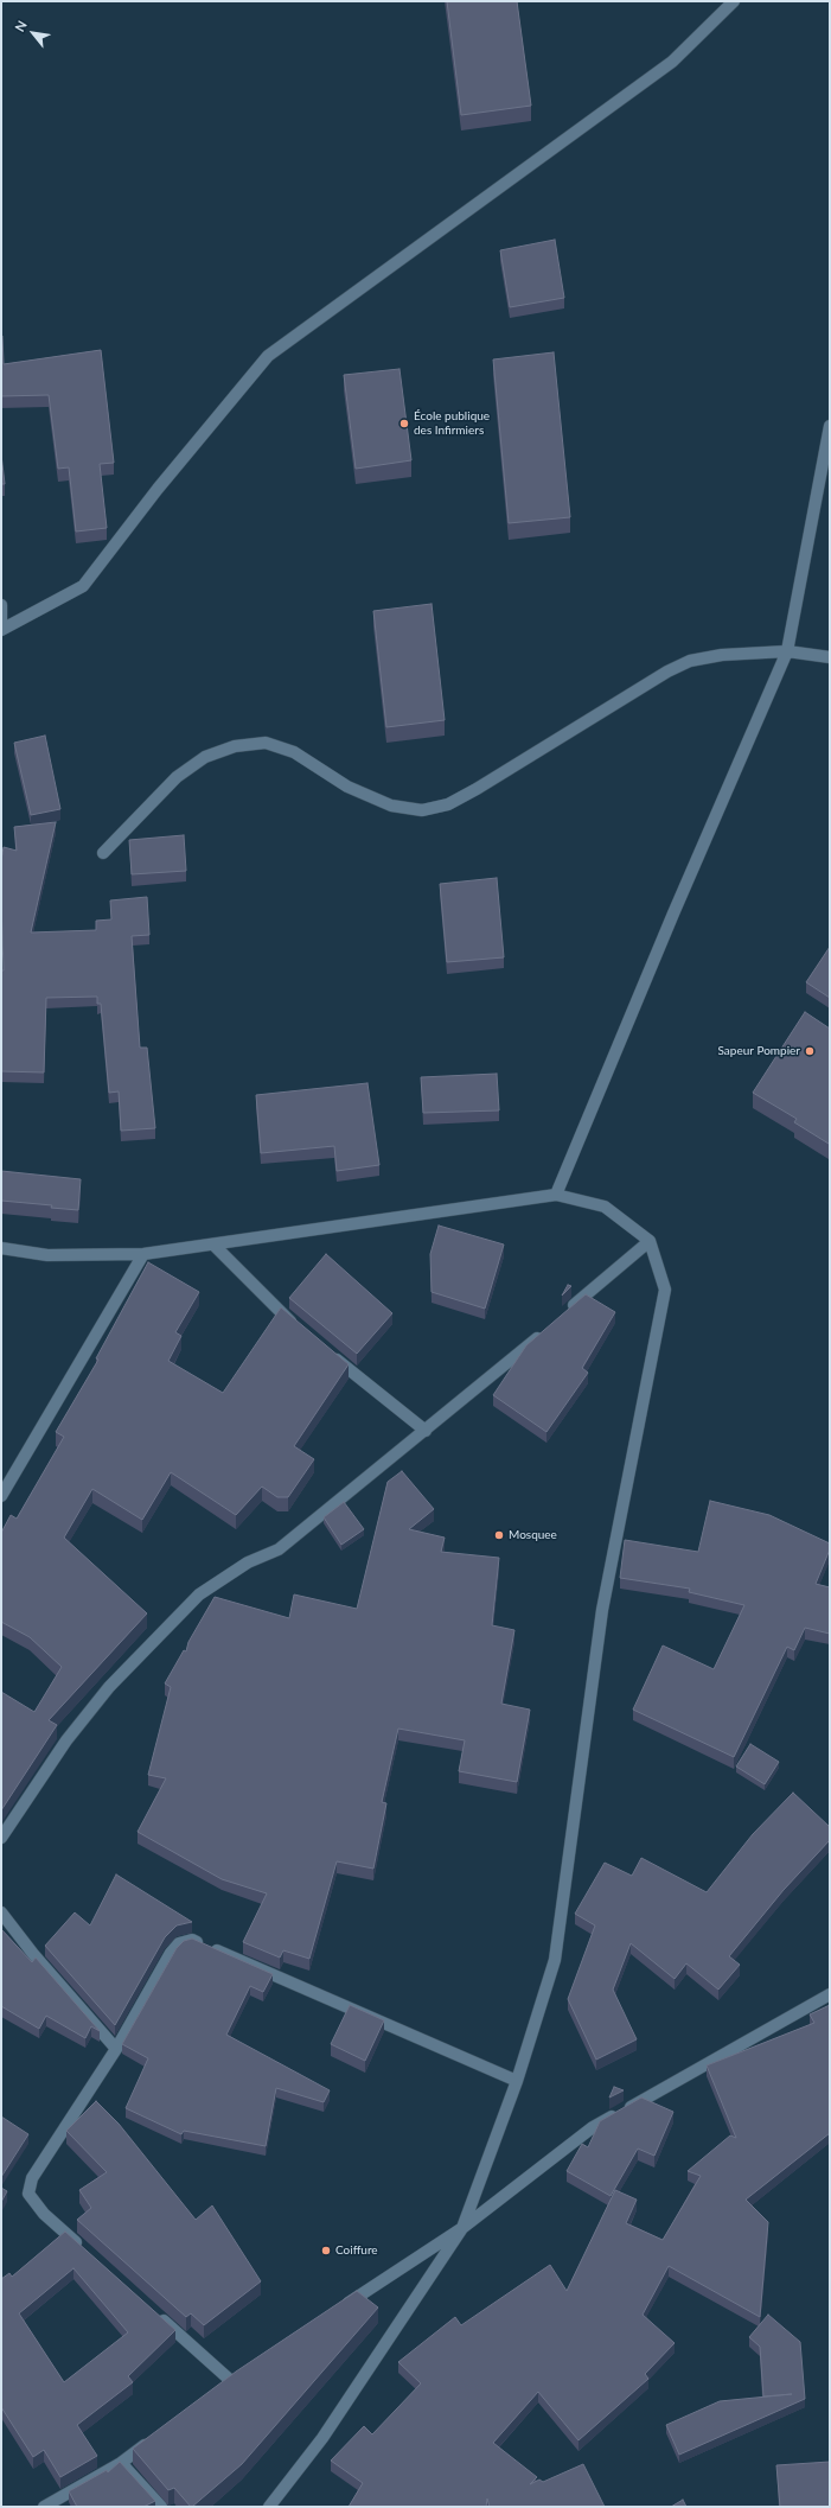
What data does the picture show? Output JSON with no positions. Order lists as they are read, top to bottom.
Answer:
{
  "places": [
    "École publique des Infirmiers",
    "Sapeur Pompier",
    "Mosquee",
    "Coiffure"
  ],
  "north": "top left"
}
